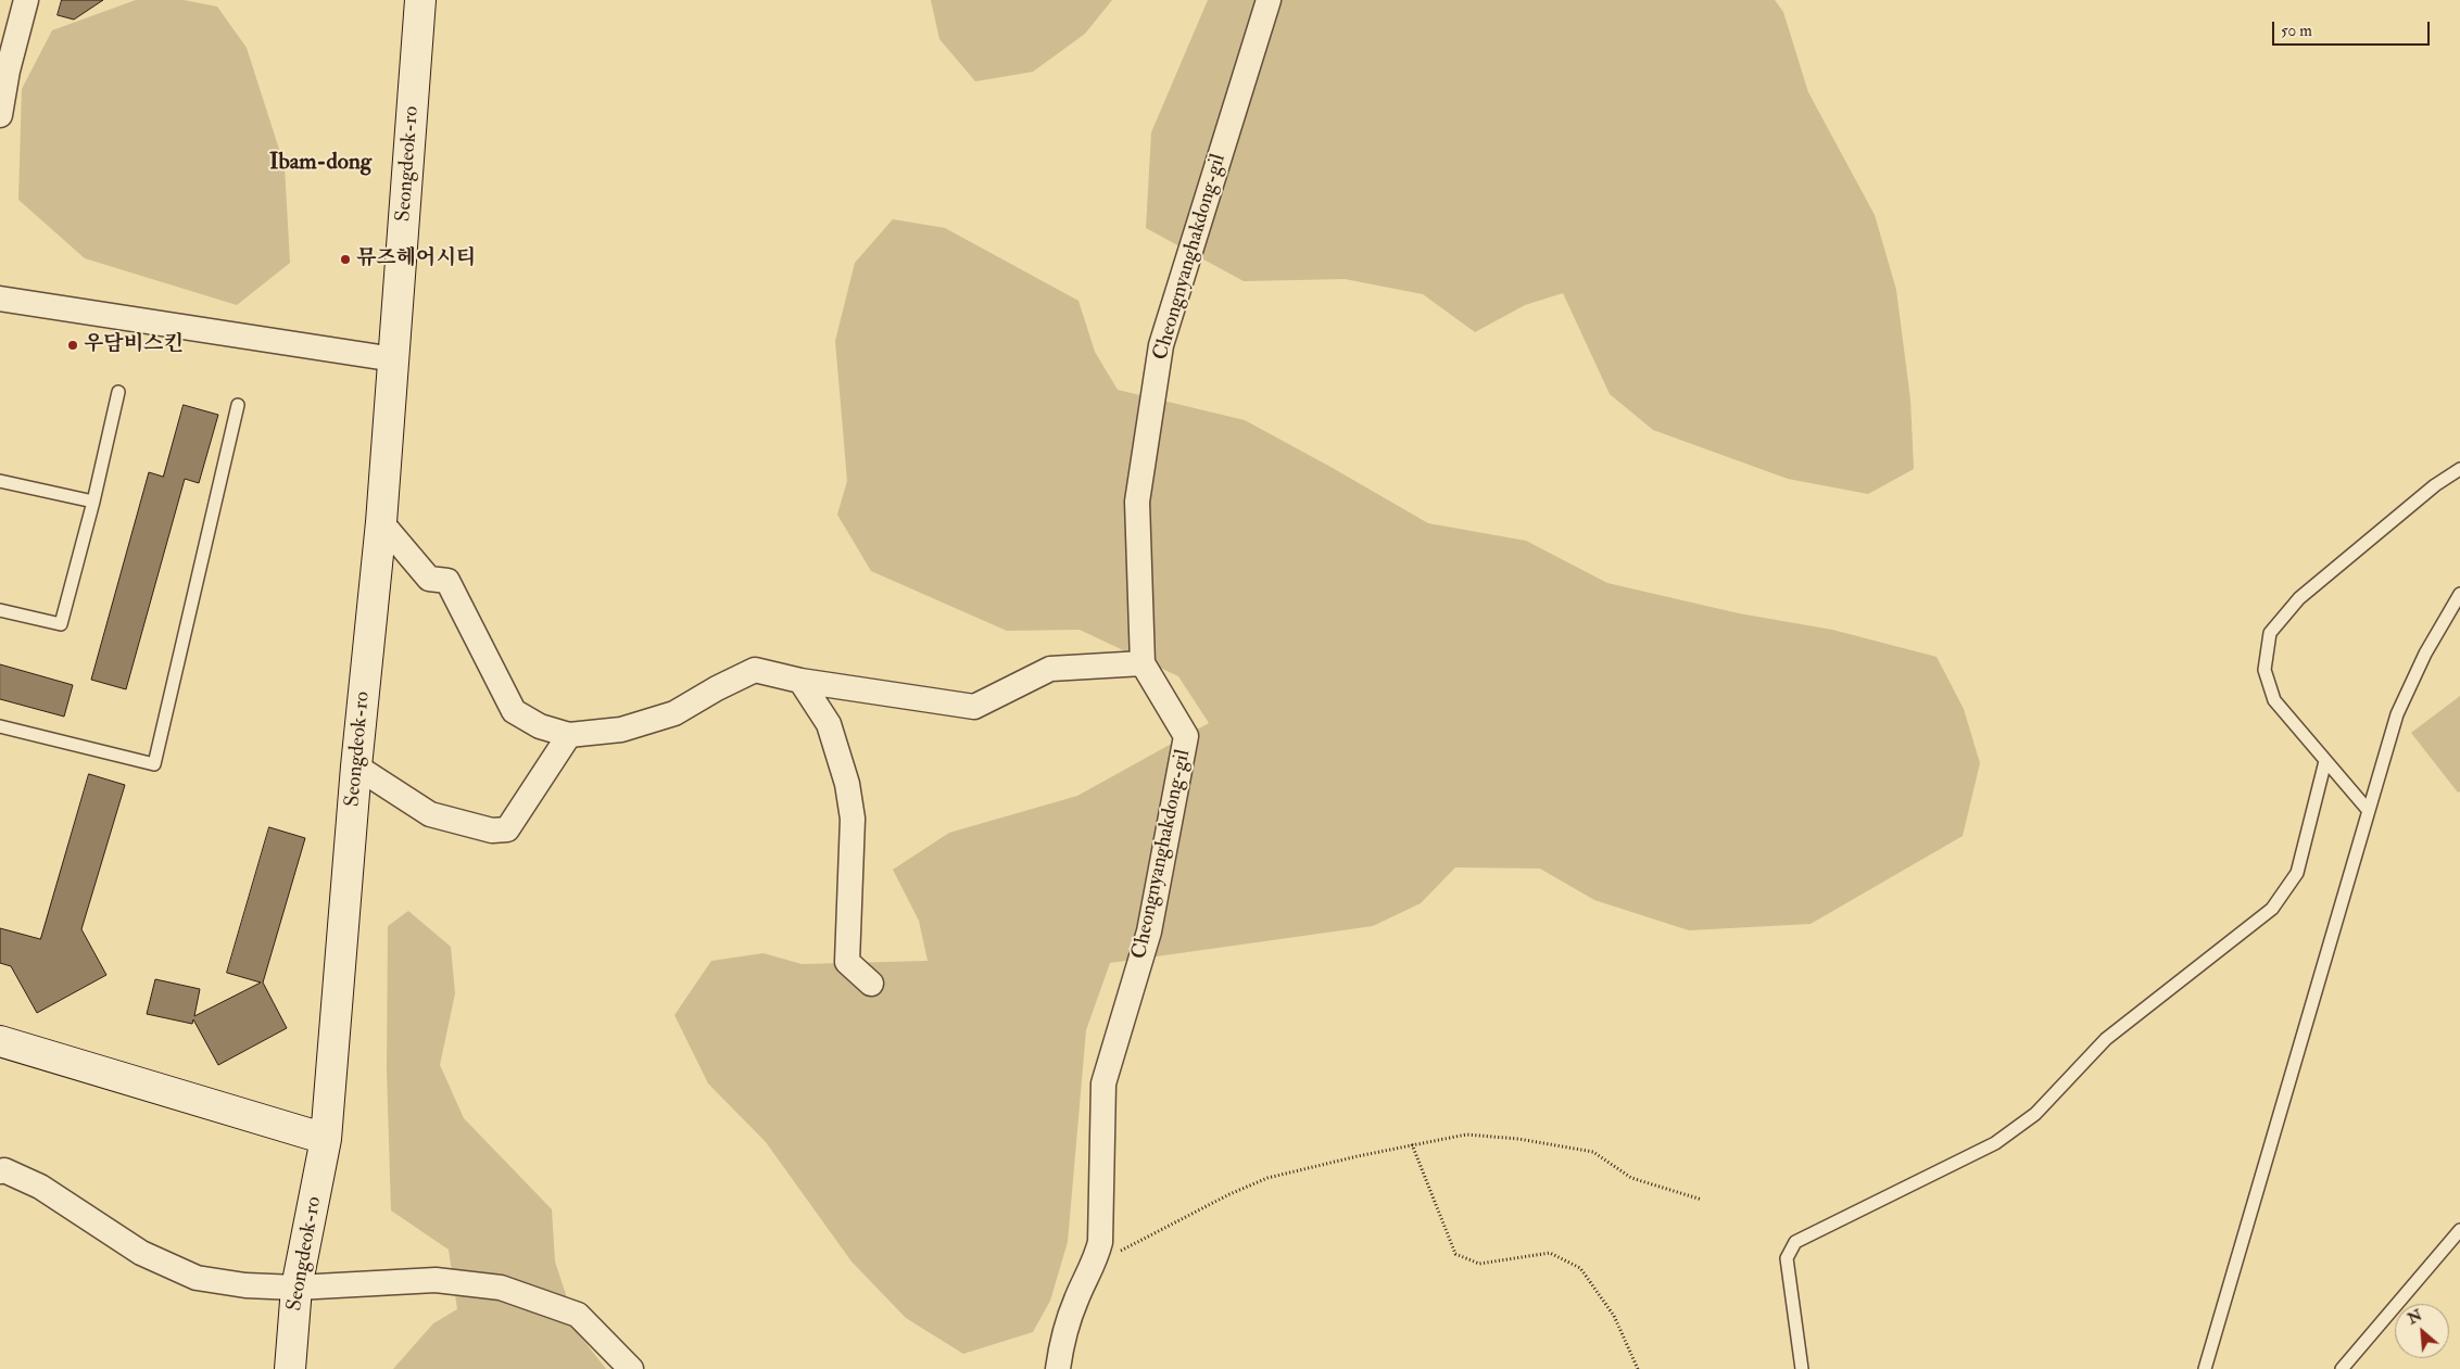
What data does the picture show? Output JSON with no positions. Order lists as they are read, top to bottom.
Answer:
{
  "streets": {
    "street": ["Seongdeok-ro", "Cheongnyanghakdong-gil"]
  },
  "districts": ["Ibam-dong"],
  "places": ["뮤즈헤어시티", "우담비스킨"],
  "scale_bar": "50 m",
  "north": "top left"
}
